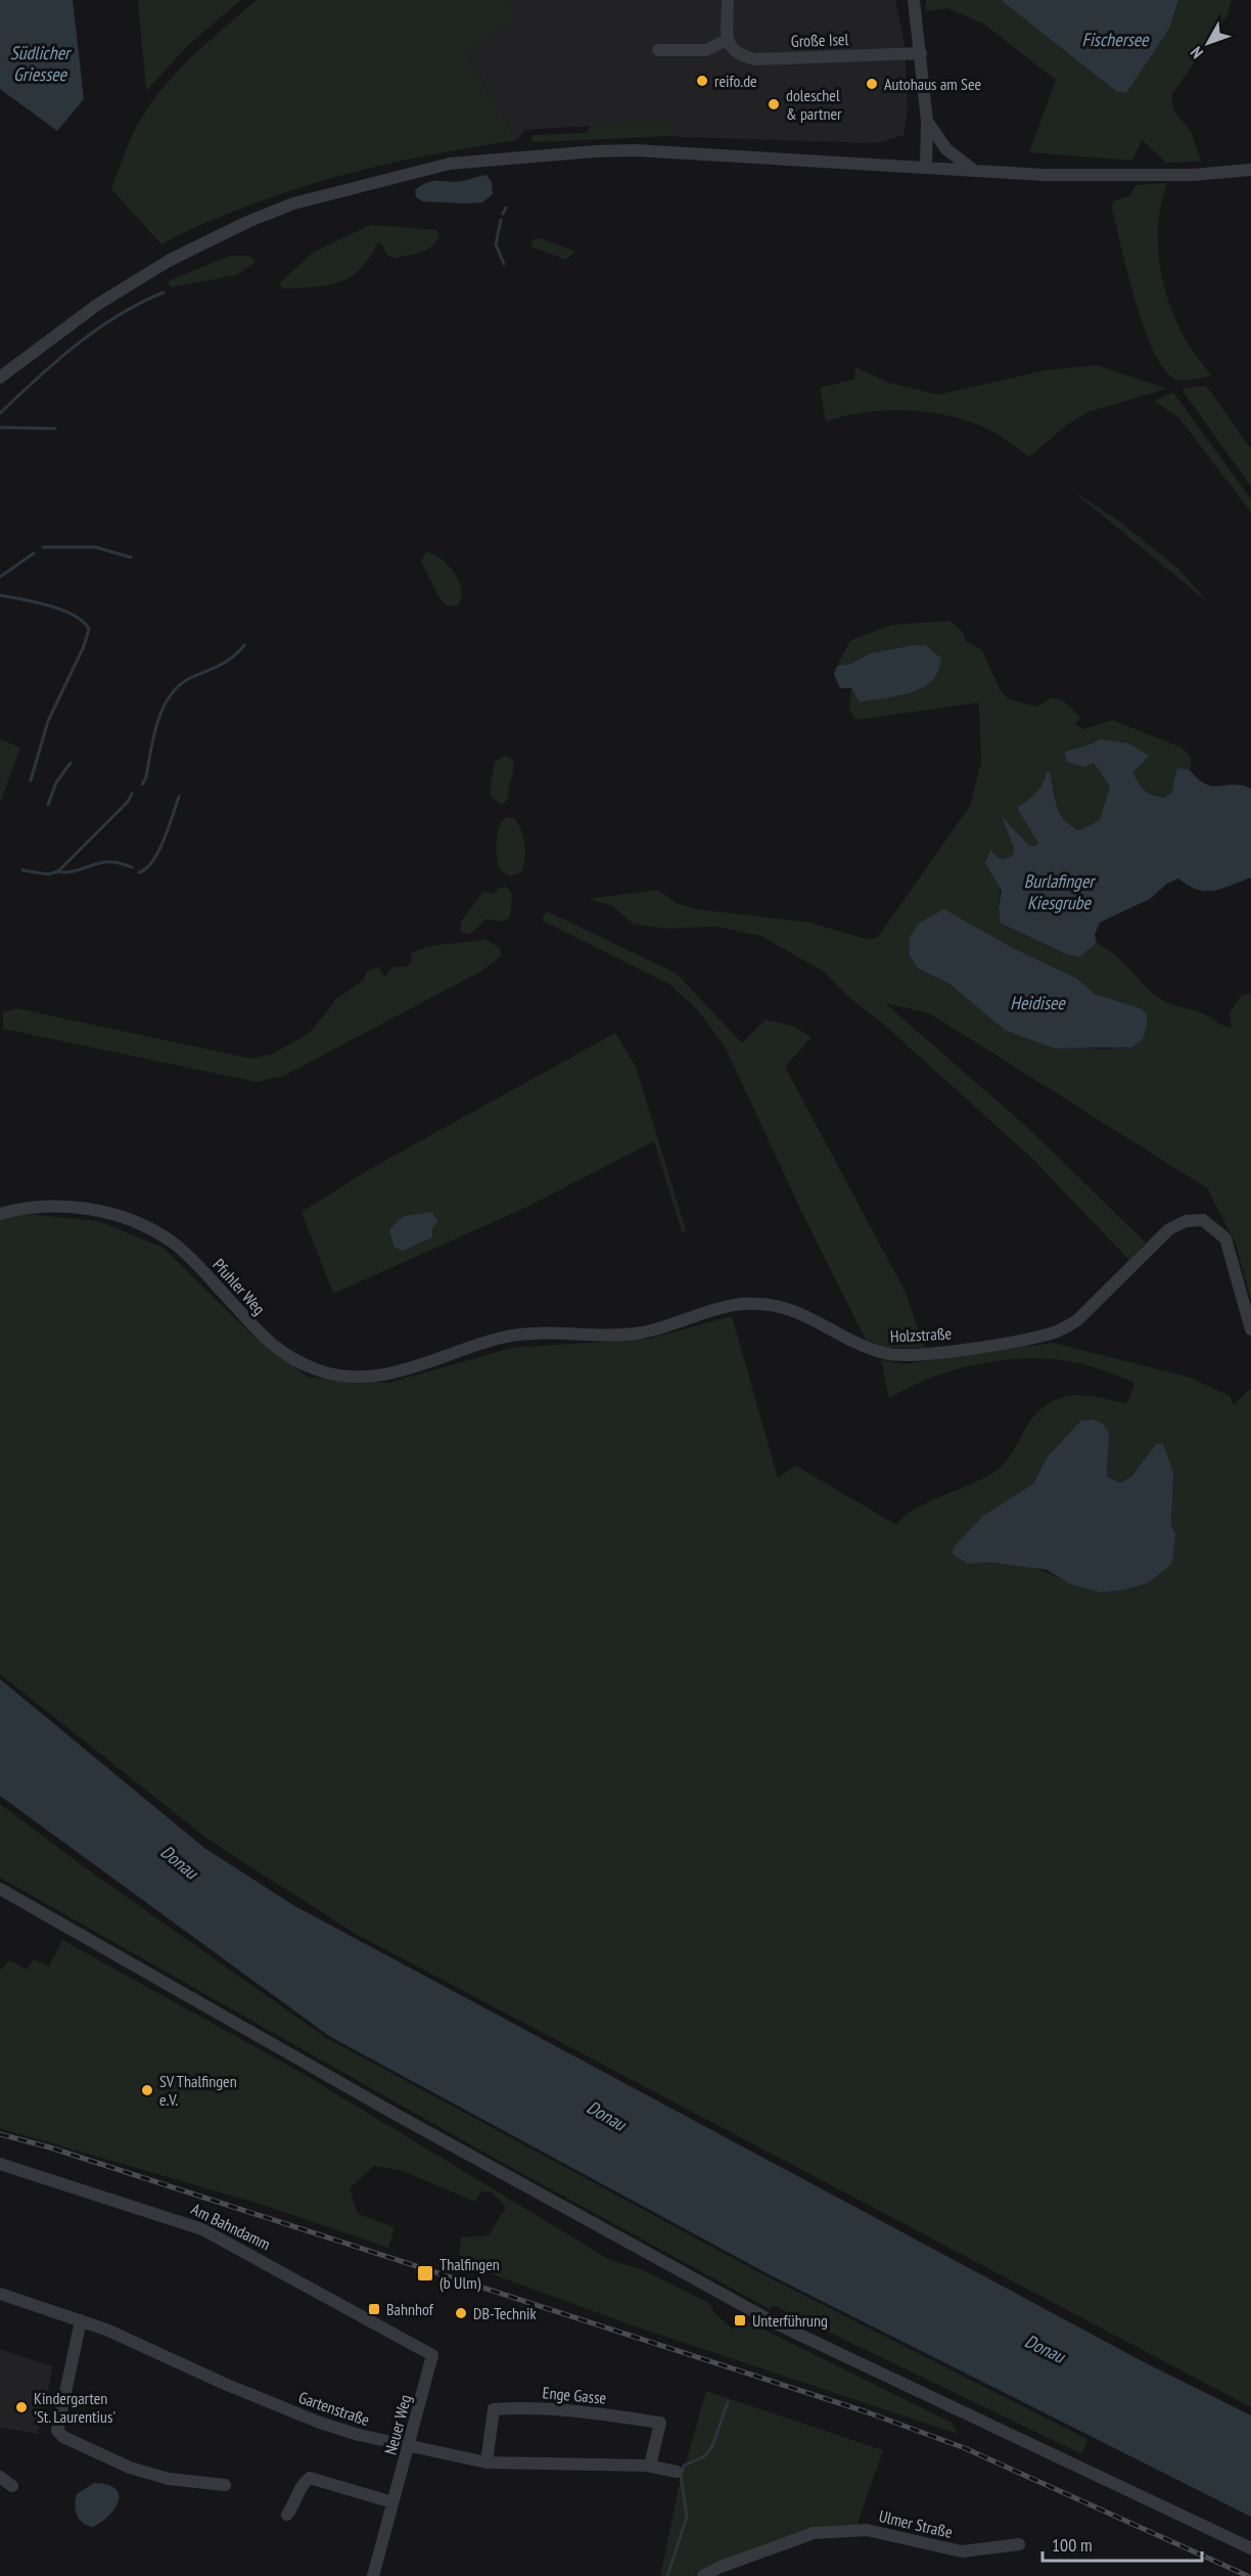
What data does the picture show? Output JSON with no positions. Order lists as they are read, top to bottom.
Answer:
{
  "streets": {
    "street": [
      "Große Isel",
      "Pfuhler Weg",
      "Holzstraße",
      "Am Bahndamm",
      "Enge Gasse",
      "Gartenstraße",
      "Neuer Weg",
      "Ulmer Straße"
    ]
  },
  "crossings": [
    ["Pfuhler Weg", "Holzstraße"],
    ["Am Bahndamm", "Neuer Weg"],
    ["Enge Gasse", "Gartenstraße"],
    ["Gartenstraße", "Neuer Weg"]
  ],
  "water": [
    "Fischersee",
    "Südlicher Griessee",
    "Burlafinger Kiesgrube",
    "Heidisee",
    "Donau"
  ],
  "places": {
    "other": [
      "reifo.de",
      "Autohaus am See",
      "doleschel & partner",
      "SV Thalfingen e.V.",
      "DB-Technik",
      "Kindergarten 'St. Laurentius'"
    ],
    "transit": ["Thalfingen (b Ulm)", "Bahnhof", "Unterführung"]
  },
  "scale_bar": "100 m",
  "north": "bottom left"
}
